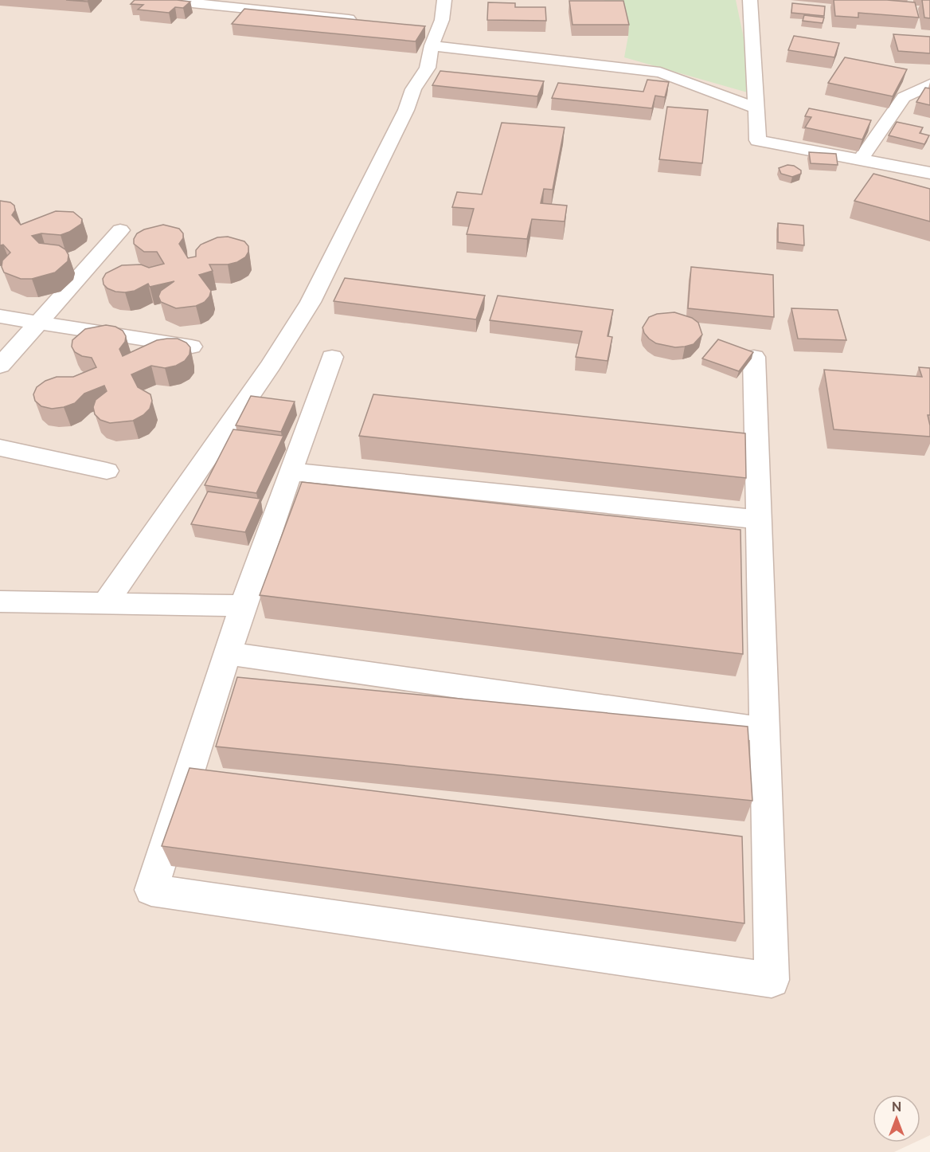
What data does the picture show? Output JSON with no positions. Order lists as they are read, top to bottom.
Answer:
{
  "north": "top"
}
